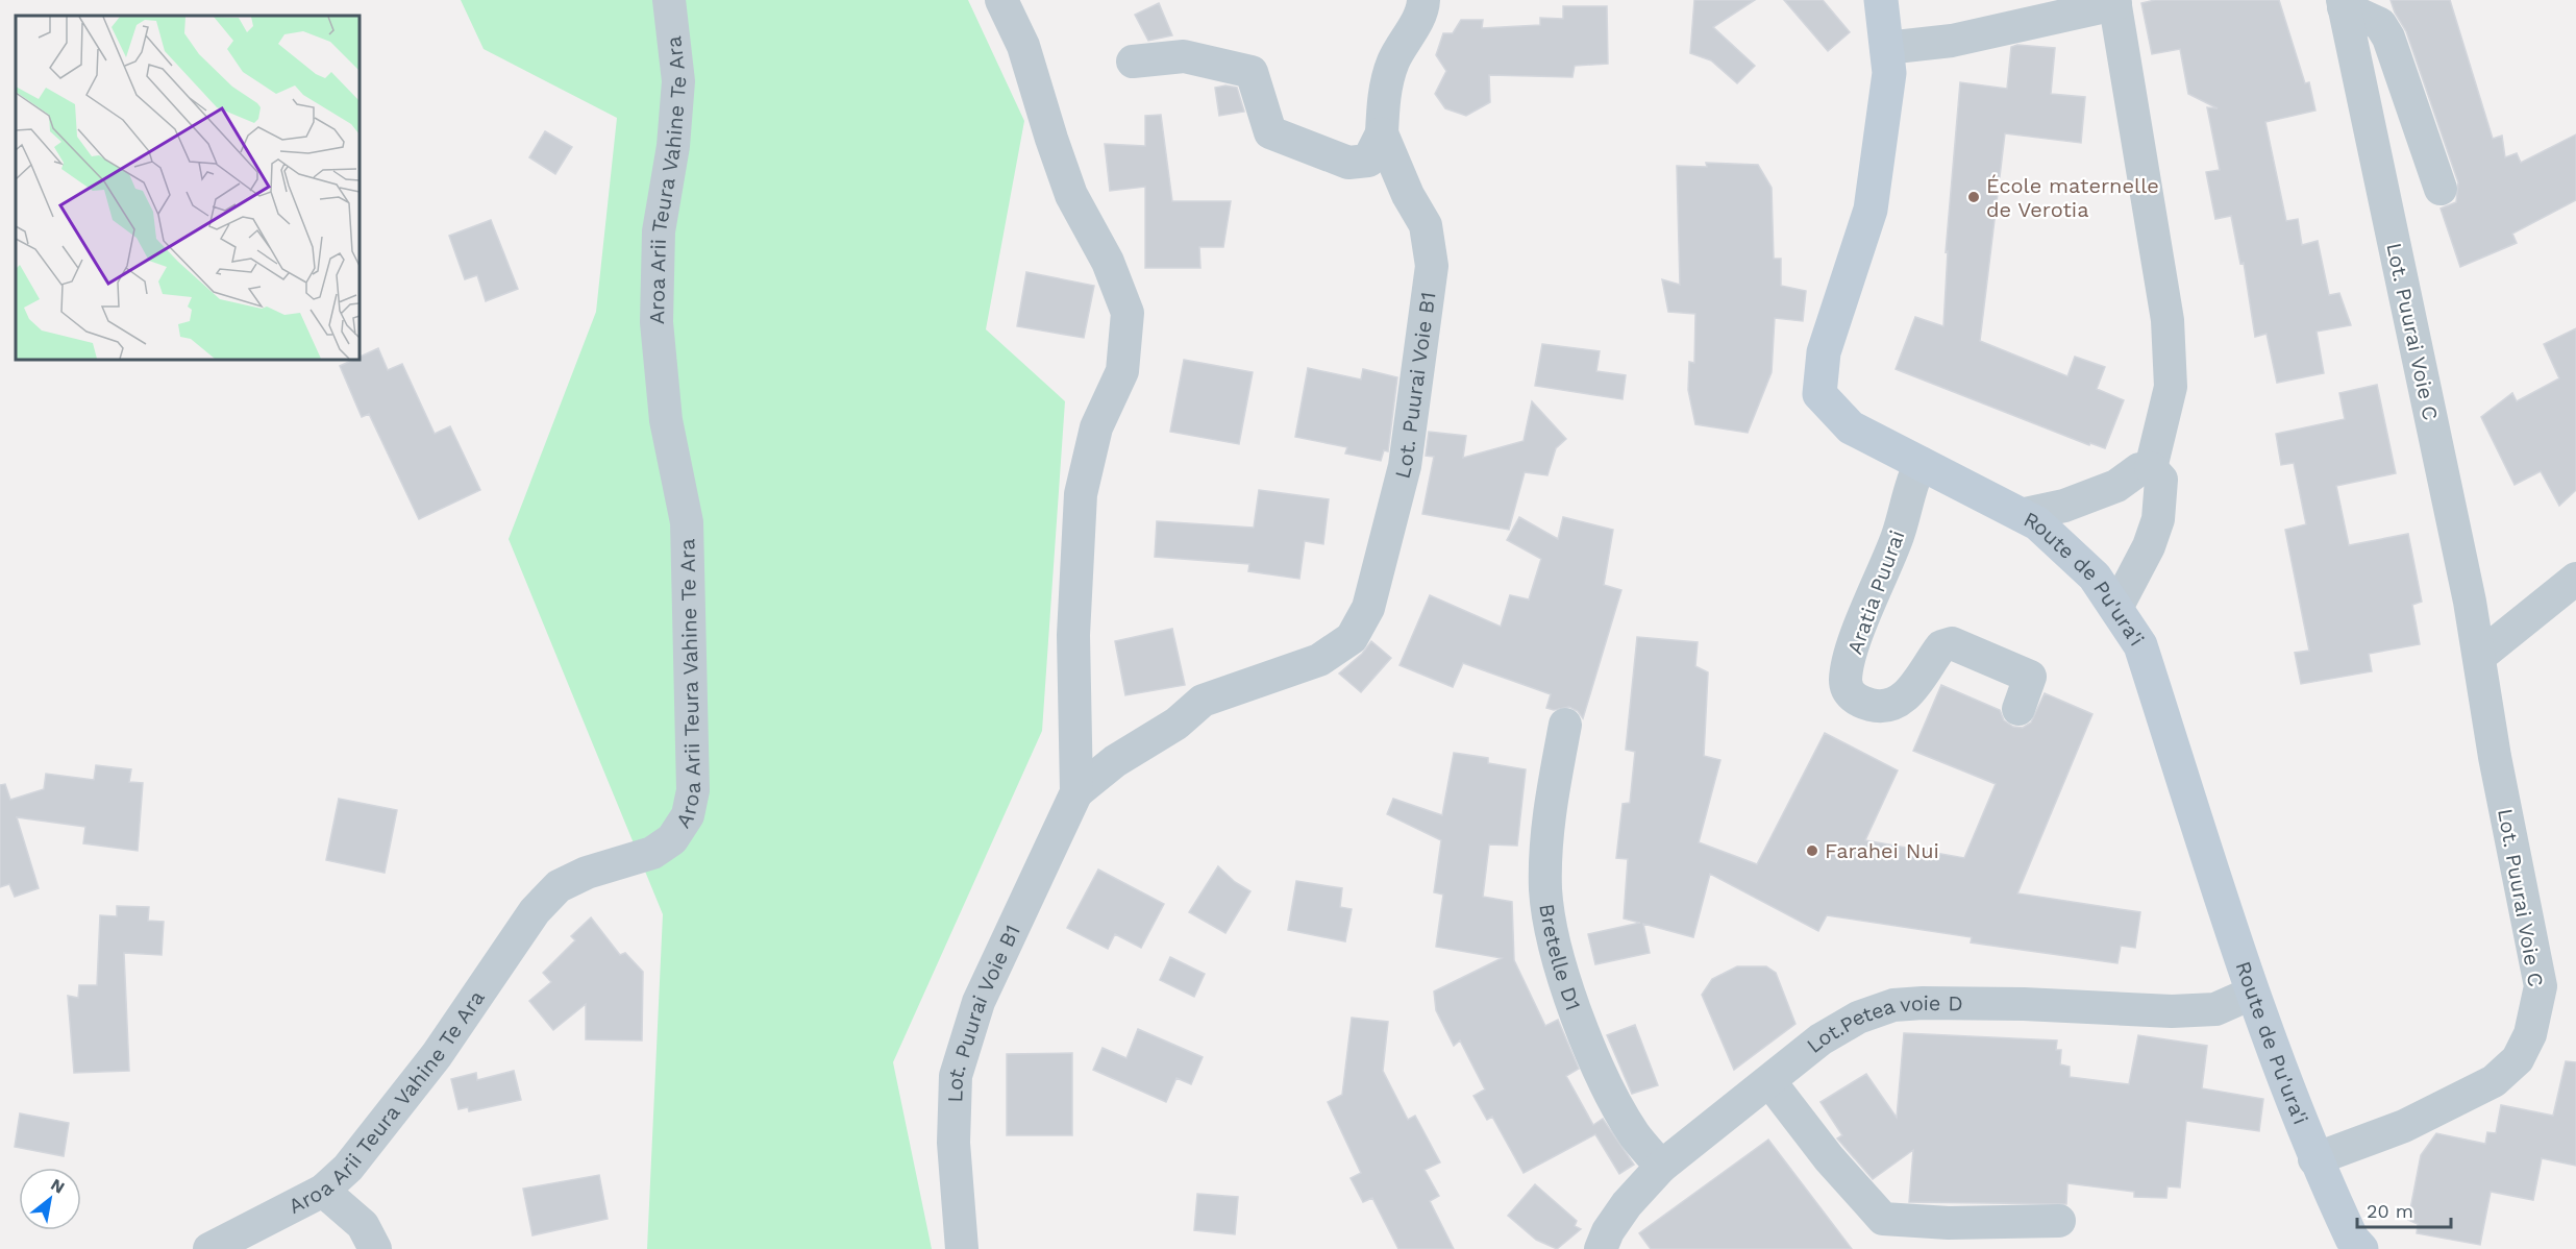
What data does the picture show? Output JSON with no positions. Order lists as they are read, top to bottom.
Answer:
{
  "streets": {
    "main road": ["Route de Pu'ura'i"],
    "street": [
      "Aroa Arii Teura Vahine Te Ara",
      "Lot. Puurai Voie C",
      "Lot. Puurai Voie B1",
      "Aratia Puurai",
      "Bretelle D1",
      "Lot.Petea voie D"
    ]
  },
  "crossings": [
    ["Lot. Puurai Voie C", "Route de Pu'ura'i"],
    ["Route de Pu'ura'i", "Aratia Puurai"],
    ["Route de Pu'ura'i", "Lot.Petea voie D"],
    ["Bretelle D1", "Lot.Petea voie D"]
  ],
  "places": ["École maternelle de Verotia", "Farahei Nui"],
  "scale_bar": "20 m",
  "north": "top right"
}
